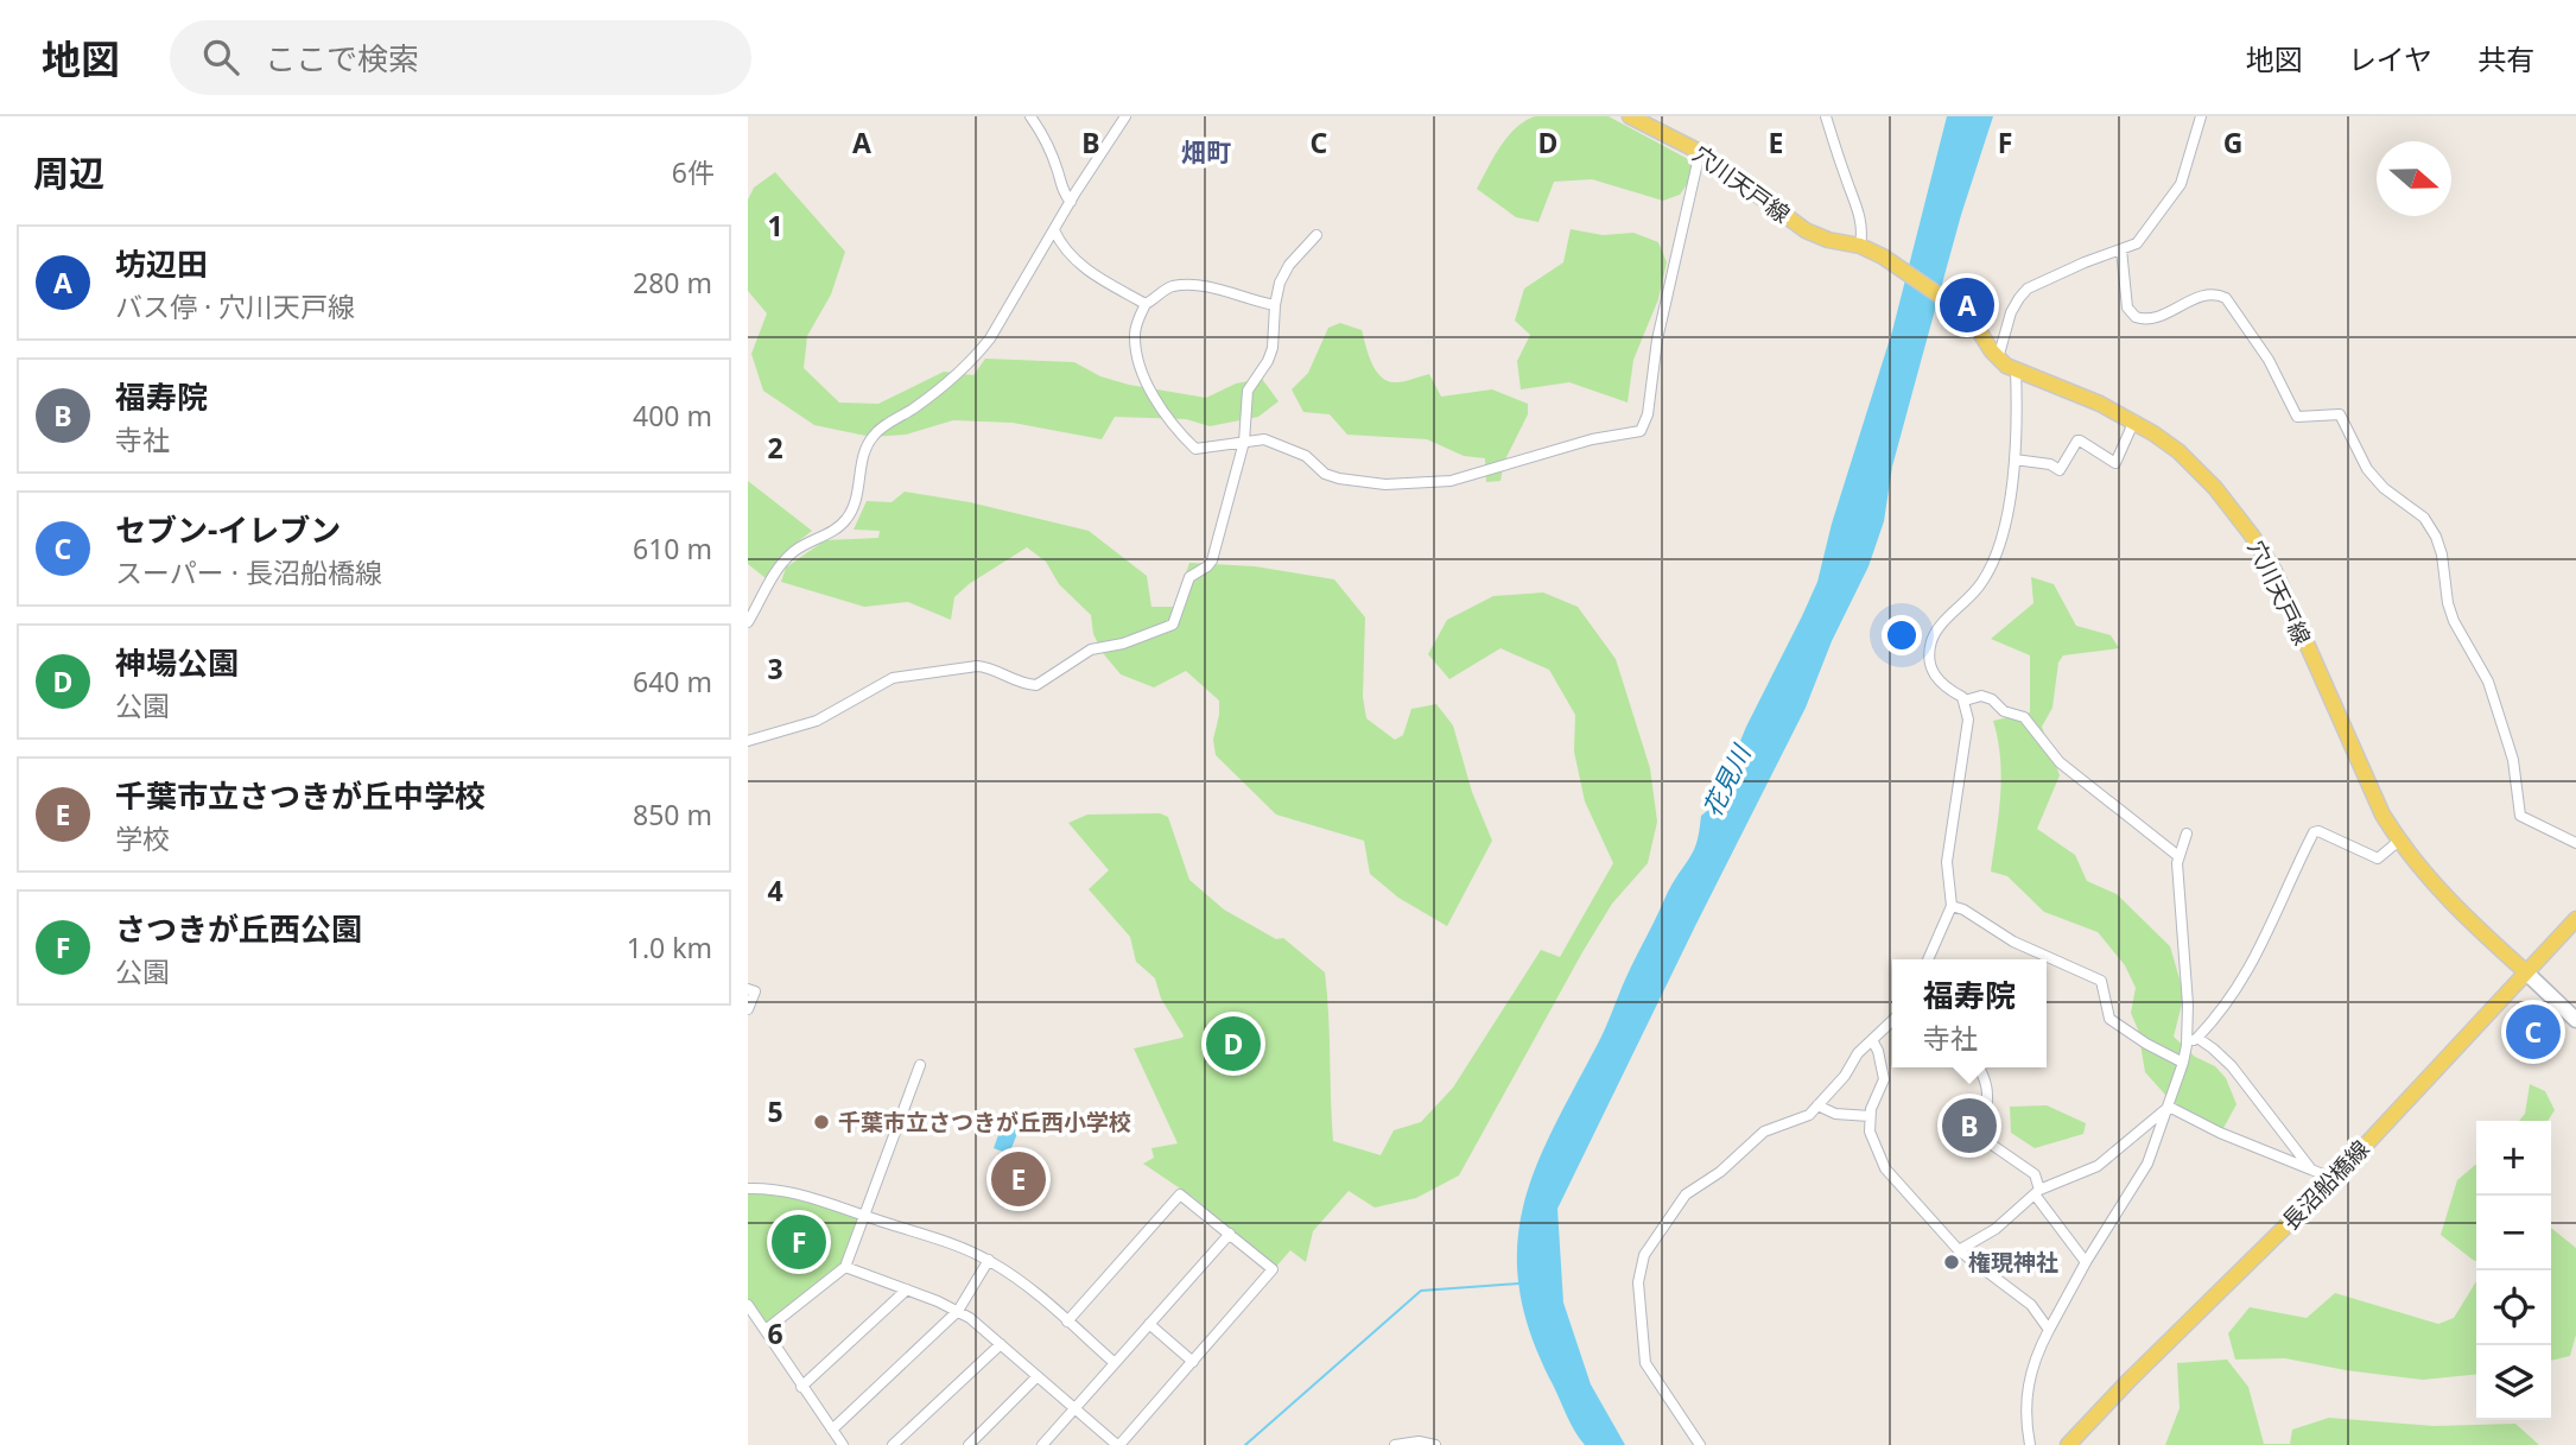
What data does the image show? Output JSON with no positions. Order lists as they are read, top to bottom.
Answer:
{
  "streets": {
    "main road": ["穴川天戸線", "長沼船橋線"]
  },
  "crossings": [
    ["穴川天戸線", "長沼船橋線"]
  ],
  "districts": ["畑町"],
  "water": ["花見川"],
  "places": ["千葉市立さつきが丘西小学校", "権現神社"],
  "north": "right",
  "page": {
    "header": "地図",
    "search": "ここで検索",
    "nav": ["地図", "レイヤ", "共有"],
    "heading": ["周辺", "6件"],
    "list": [
      {
        "mark": "A",
        "name": "坊辺田",
        "note": "バス停 · 穴川天戸線",
        "value": "280 m"
      },
      {
        "mark": "B",
        "name": "福寿院",
        "note": "寺社",
        "value": "400 m"
      },
      {
        "mark": "C",
        "name": "セブン-イレブン",
        "note": "スーパー · 長沼船橋線",
        "value": "610 m"
      },
      {
        "mark": "D",
        "name": "神場公園",
        "note": "公園",
        "value": "640 m"
      },
      {
        "mark": "E",
        "name": "千葉市立さつきが丘中学校",
        "note": "学校",
        "value": "850 m"
      },
      {
        "mark": "F",
        "name": "さつきが丘西公園",
        "note": "公園",
        "value": "1.0 km"
      }
    ],
    "pins": [
      "A",
      "C",
      "D",
      "B",
      "E",
      "F"
    ],
    "popup": ["福寿院", "寺社"],
    "map_buttons": ["+", "−"]
  },
  "grid": {
    "columns": [
      "A",
      "B",
      "C",
      "D",
      "E",
      "F",
      "G"
    ],
    "rows": [
      "1",
      "2",
      "3",
      "4",
      "5",
      "6"
    ]
  }
}
